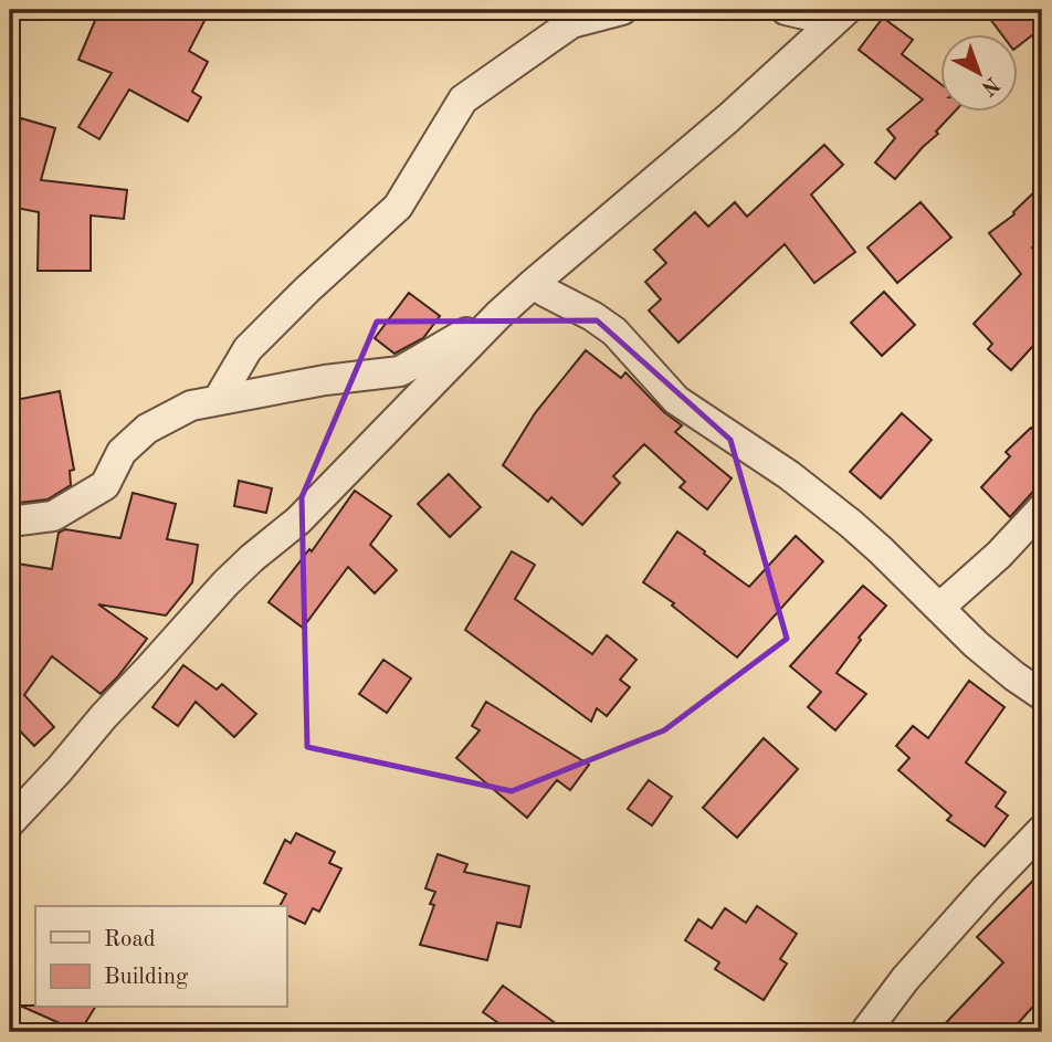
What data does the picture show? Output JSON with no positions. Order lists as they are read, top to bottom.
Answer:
{
  "legend": ["Road", "Building"],
  "north": "bottom right"
}
